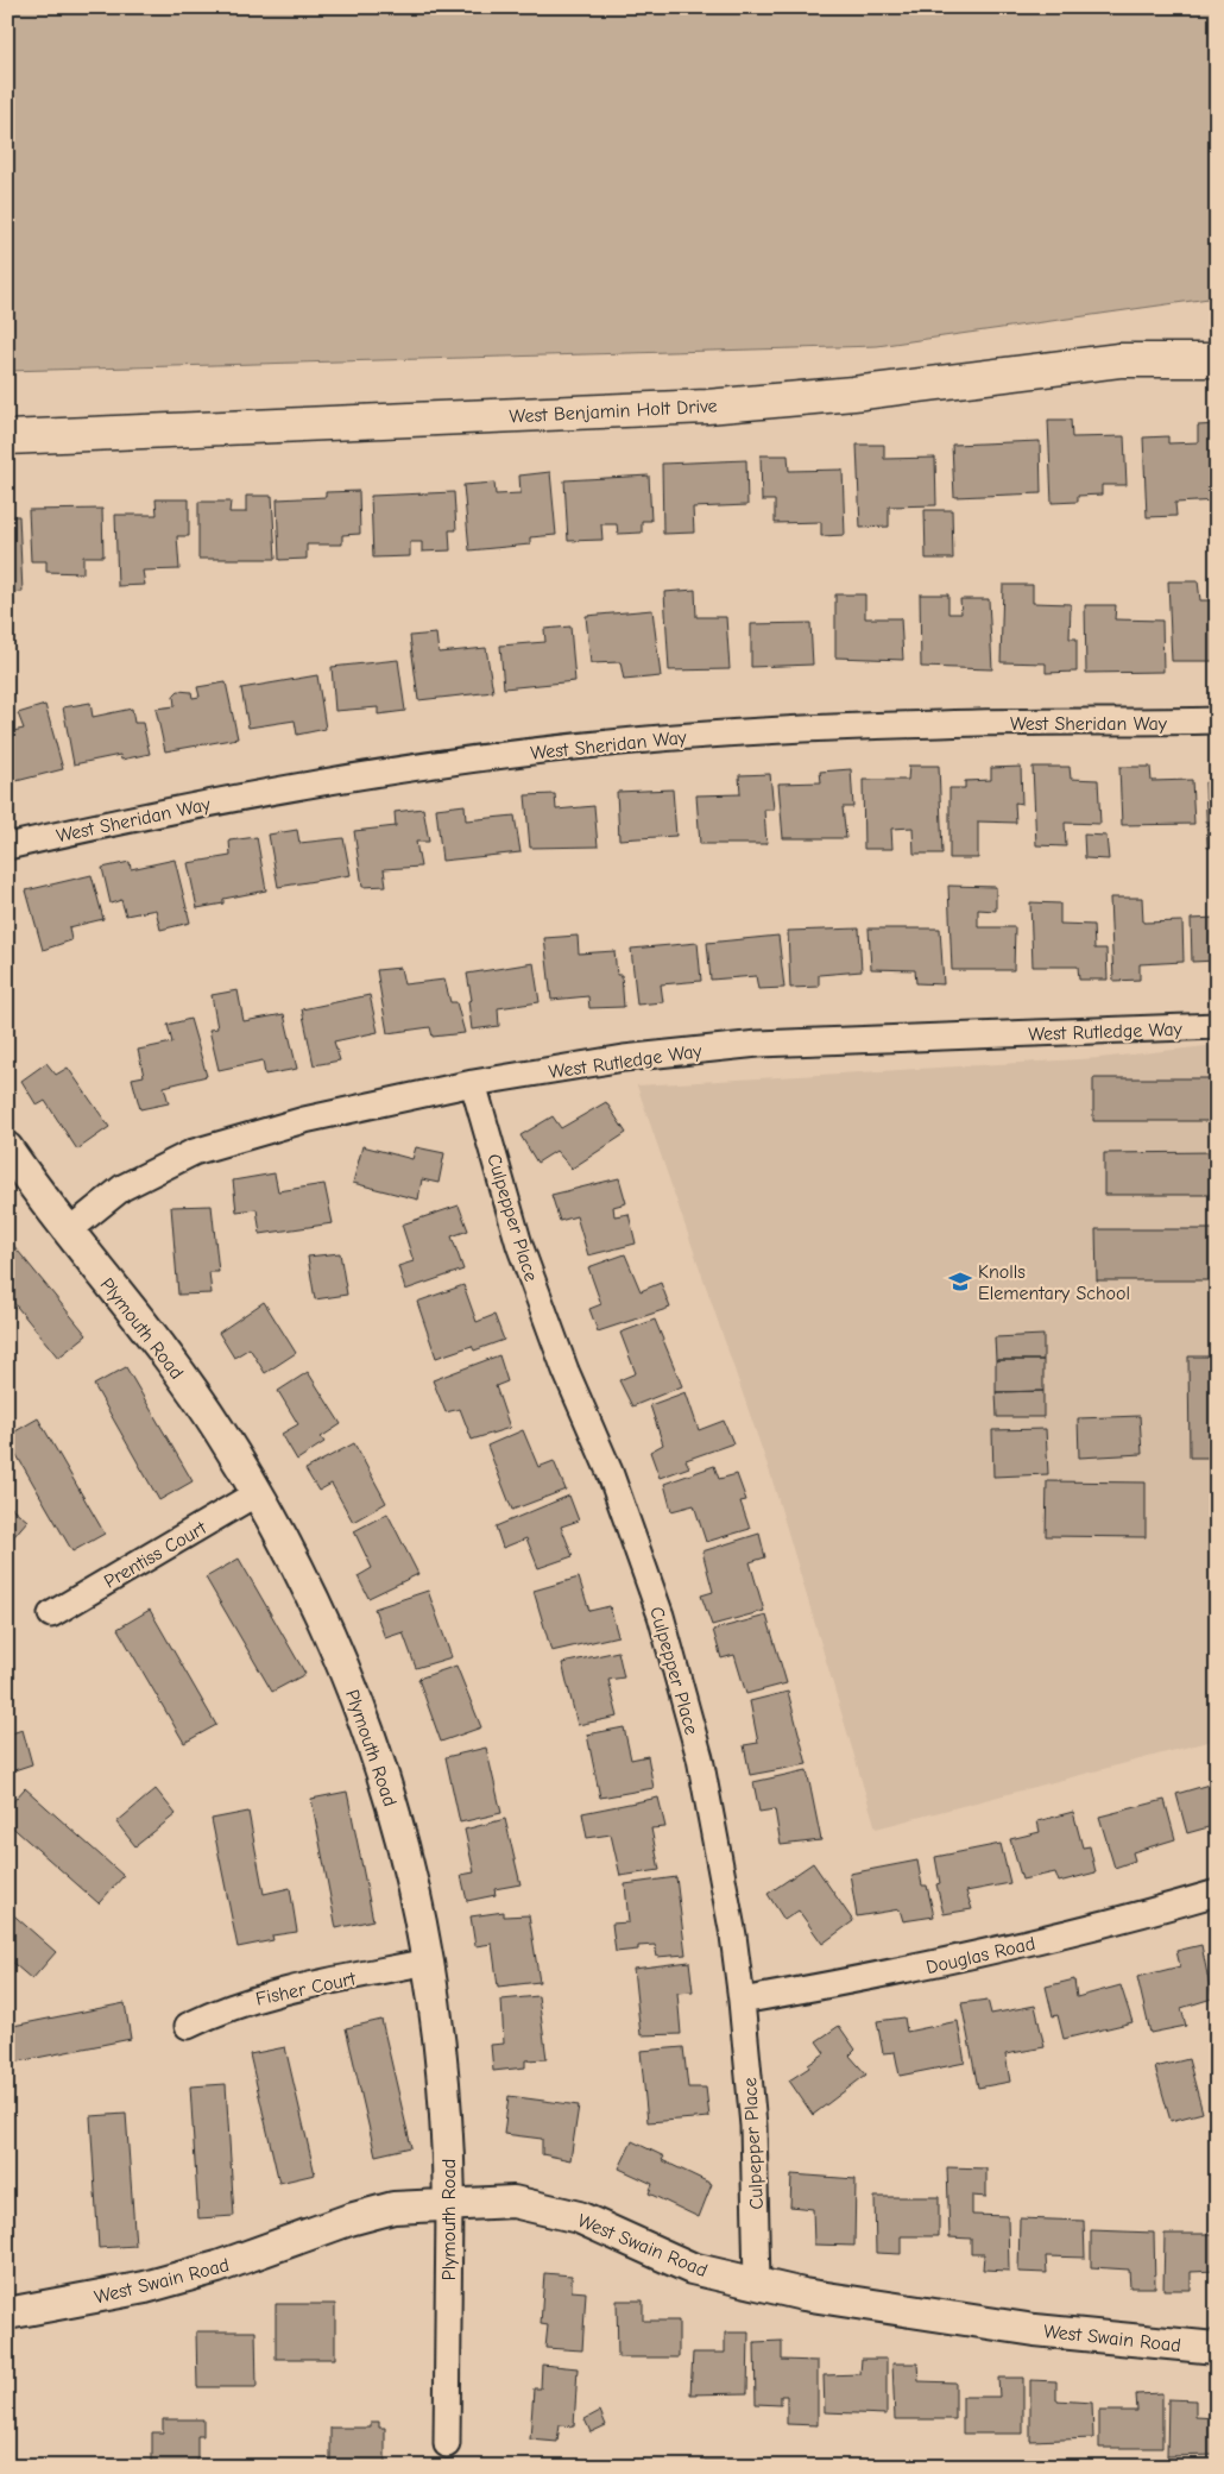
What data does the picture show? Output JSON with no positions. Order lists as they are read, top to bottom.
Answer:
{
  "streets": {
    "main road": ["West Benjamin Holt Drive"],
    "street": [
      "West Sheridan Way",
      "West Rutledge Way",
      "Culpepper Place",
      "Plymouth Road",
      "Prentiss Court",
      "Douglas Road",
      "Fisher Court",
      "West Swain Road"
    ]
  },
  "crossings": [
    ["West Rutledge Way", "Culpepper Place"],
    ["West Rutledge Way", "Plymouth Road"],
    ["Culpepper Place", "Douglas Road"],
    ["Culpepper Place", "West Swain Road"],
    ["Plymouth Road", "Prentiss Court"],
    ["Plymouth Road", "Fisher Court"],
    ["Plymouth Road", "West Swain Road"]
  ],
  "places": {
    "school or university": ["Knolls Elementary School"]
  }
}
